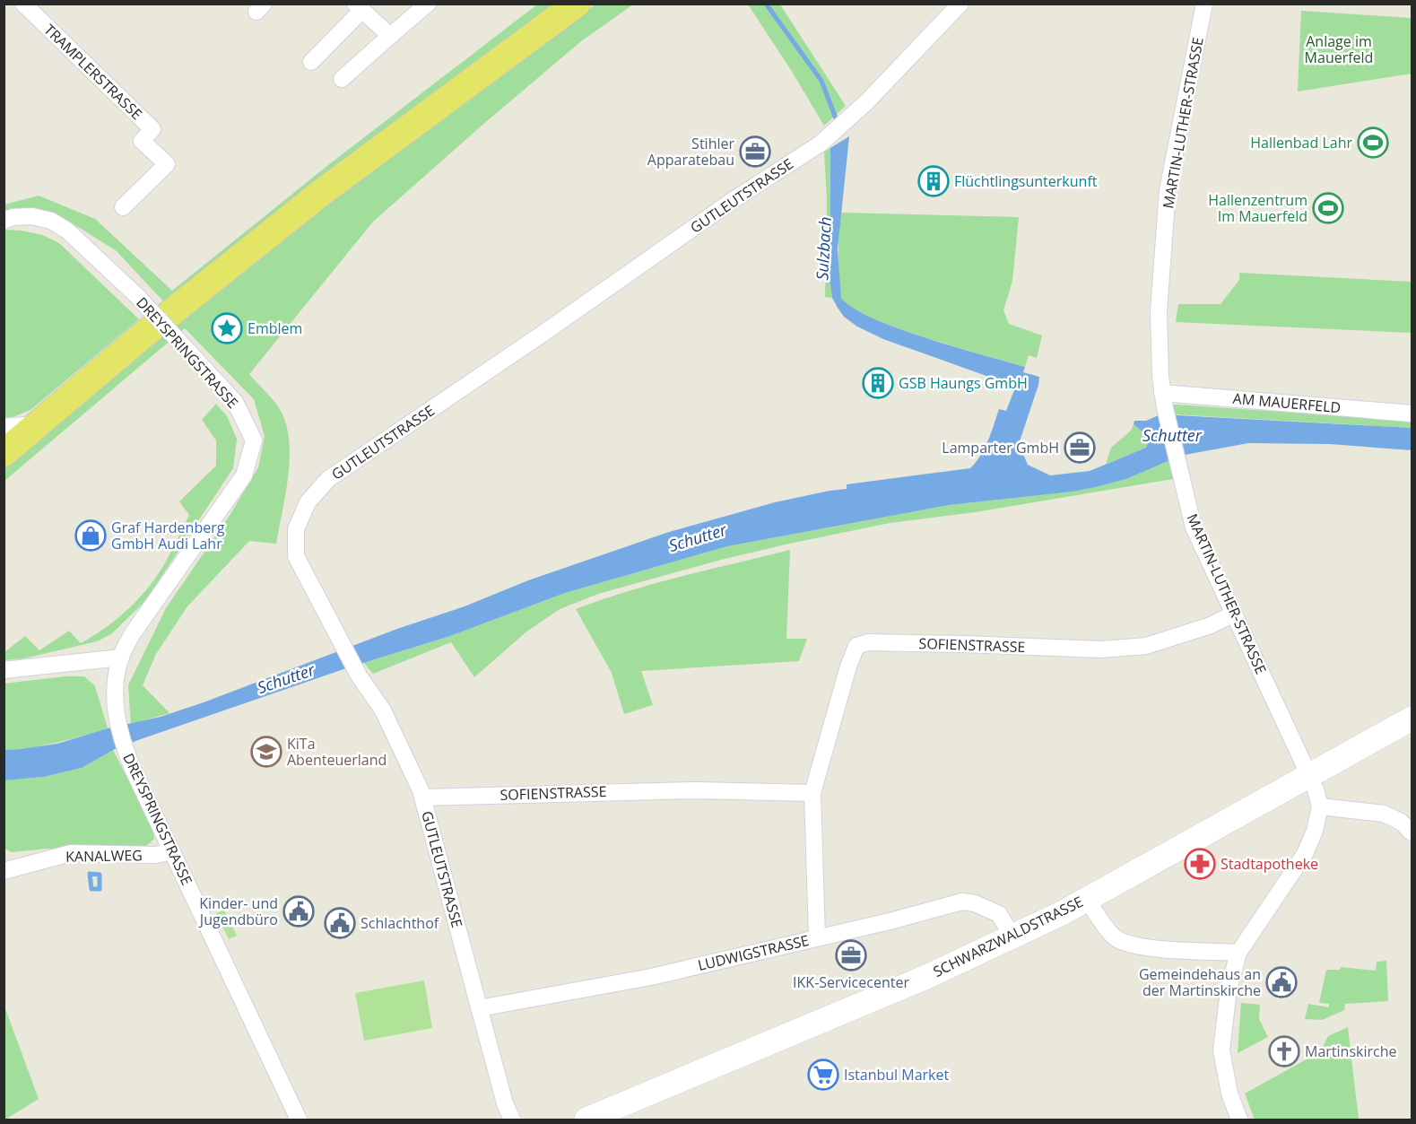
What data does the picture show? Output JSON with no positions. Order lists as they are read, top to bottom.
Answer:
{
  "streets": {
    "street": [
      "TRAMPLERSTRASSE",
      "MARTIN-LUTHER-STRASSE",
      "GUTLEUTSTRASSE",
      "DREYSPRINGSTRASSE",
      "AM MAUERFELD",
      "SOFIENSTRASSE",
      "KANALWEG",
      "SCHWARZWALDSTRASSE",
      "LUDWIGSTRASSE"
    ]
  },
  "crossings": [
    ["MARTIN-LUTHER-STRASSE", "AM MAUERFELD"],
    ["MARTIN-LUTHER-STRASSE", "SOFIENSTRASSE"],
    ["MARTIN-LUTHER-STRASSE", "SCHWARZWALDSTRASSE"],
    ["GUTLEUTSTRASSE", "SOFIENSTRASSE"],
    ["GUTLEUTSTRASSE", "LUDWIGSTRASSE"],
    ["DREYSPRINGSTRASSE", "KANALWEG"],
    ["SOFIENSTRASSE", "LUDWIGSTRASSE"],
    ["SCHWARZWALDSTRASSE", "LUDWIGSTRASSE"]
  ],
  "water": ["Sulzbach", "Schutter"],
  "parks": ["Anlage im Mauerfeld"],
  "places": {
    "sports": ["Hallenbad Lahr", "Hallenzentrum Im Mauerfeld"],
    "office": ["Stihler Apparatebau", "Lamparter GmbH", "IKK-Servicecenter"],
    "building": ["Flüchtlingsunterkunft", "GSB Haungs GmbH"],
    "place": ["Emblem"],
    "shop": ["Graf Hardenberg GmbH Audi Lahr"],
    "school or university": ["KiTa Abenteuerland"],
    "pharmacy": ["Stadtapotheke"],
    "public building": ["Kinder- und Jugendbüro", "Schlachthof", "Gemeindehaus an der Martinskirche"],
    "church": ["Martinskirche"],
    "supermarket": ["Istanbul Market"]
  }
}
